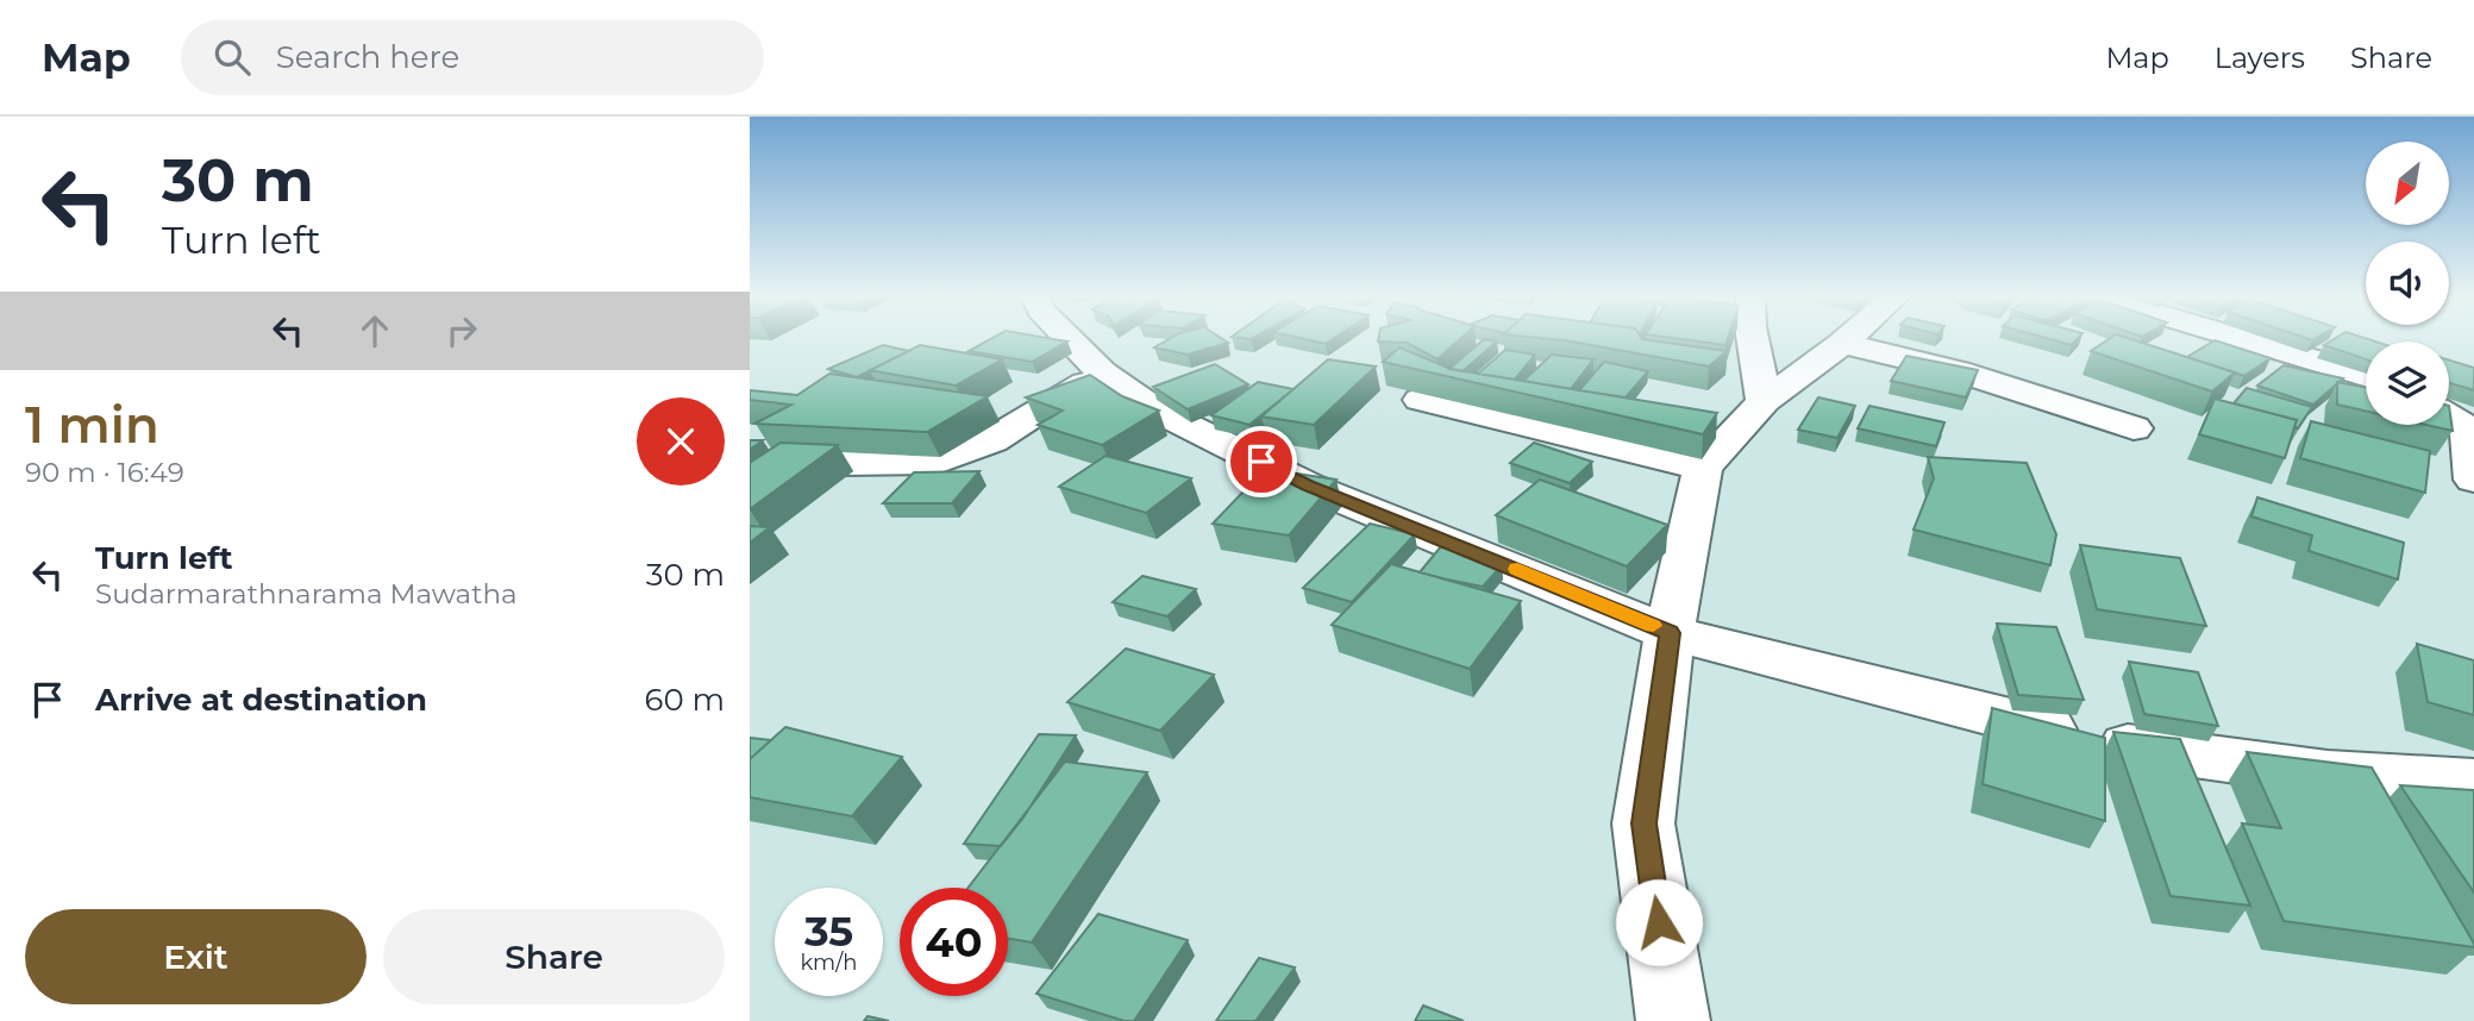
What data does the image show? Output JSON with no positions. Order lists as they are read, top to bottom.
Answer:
{
  "north": "bottom left",
  "page": {
    "header": "Map",
    "search": "Search here",
    "nav": ["Map", "Layers", "Share"],
    "turn": ["30 m", "Turn left"],
    "heading": ["1 min", "90 m · 16:49"],
    "list": [
      {
        "name": "Turn left",
        "note": "Sudarmarathnarama Mawatha",
        "value": "30 m"
      },
      {
        "name": "Arrive at destination",
        "value": "60 m"
      }
    ],
    "speed": "35 km/h",
    "limit": "40",
    "buttons": ["Exit", "Share"]
  }
}
